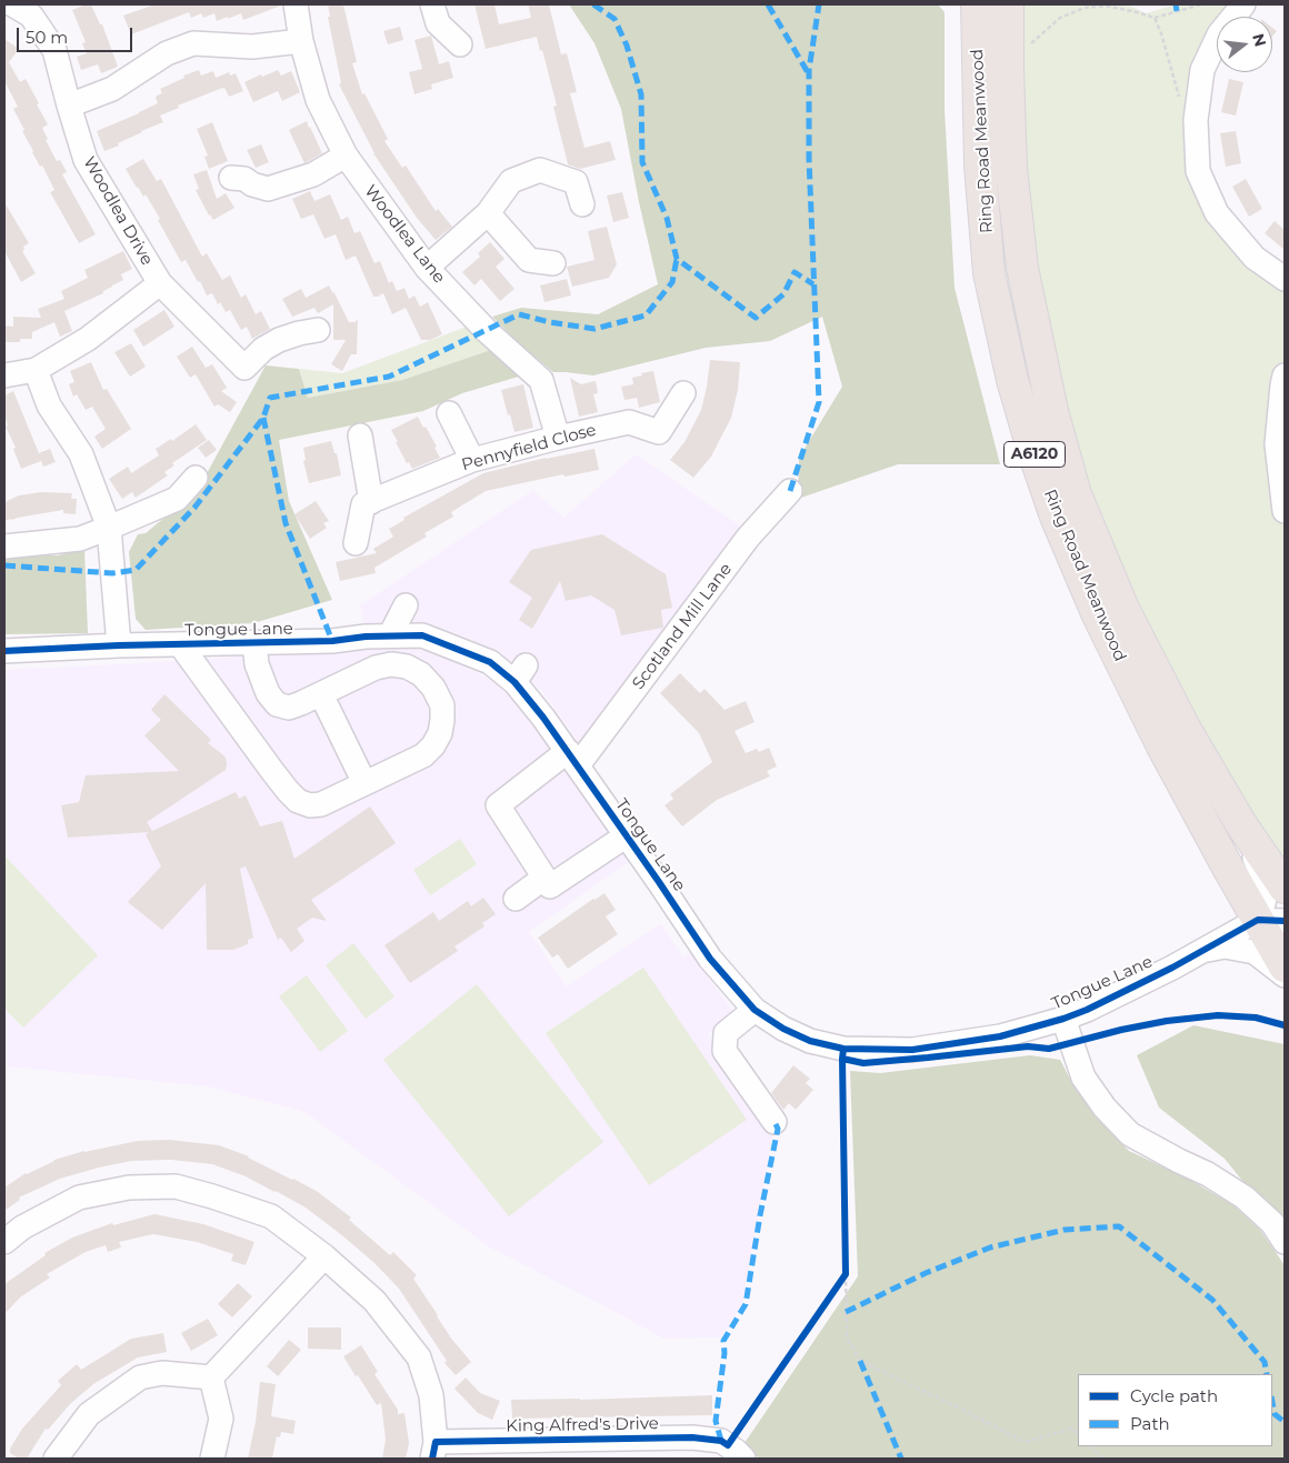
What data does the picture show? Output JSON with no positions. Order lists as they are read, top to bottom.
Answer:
{
  "streets": {
    "highway": ["Ring Road Meanwood", "A6120"],
    "street": [
      "Woodlea Drive",
      "Woodlea Lane",
      "Pennyfield Close",
      "Scotland Mill Lane",
      "Tongue Lane",
      "King Alfred's Drive"
    ]
  },
  "crossings": [
    ["Ring Road Meanwood", "A6120"],
    ["Ring Road Meanwood", "Tongue Lane"],
    ["Woodlea Lane", "Pennyfield Close"],
    ["A6120", "Tongue Lane"],
    ["Scotland Mill Lane", "Tongue Lane"]
  ],
  "legend": ["Cycle path", "Path"],
  "scale_bar": "50 m",
  "north": "right"
}
